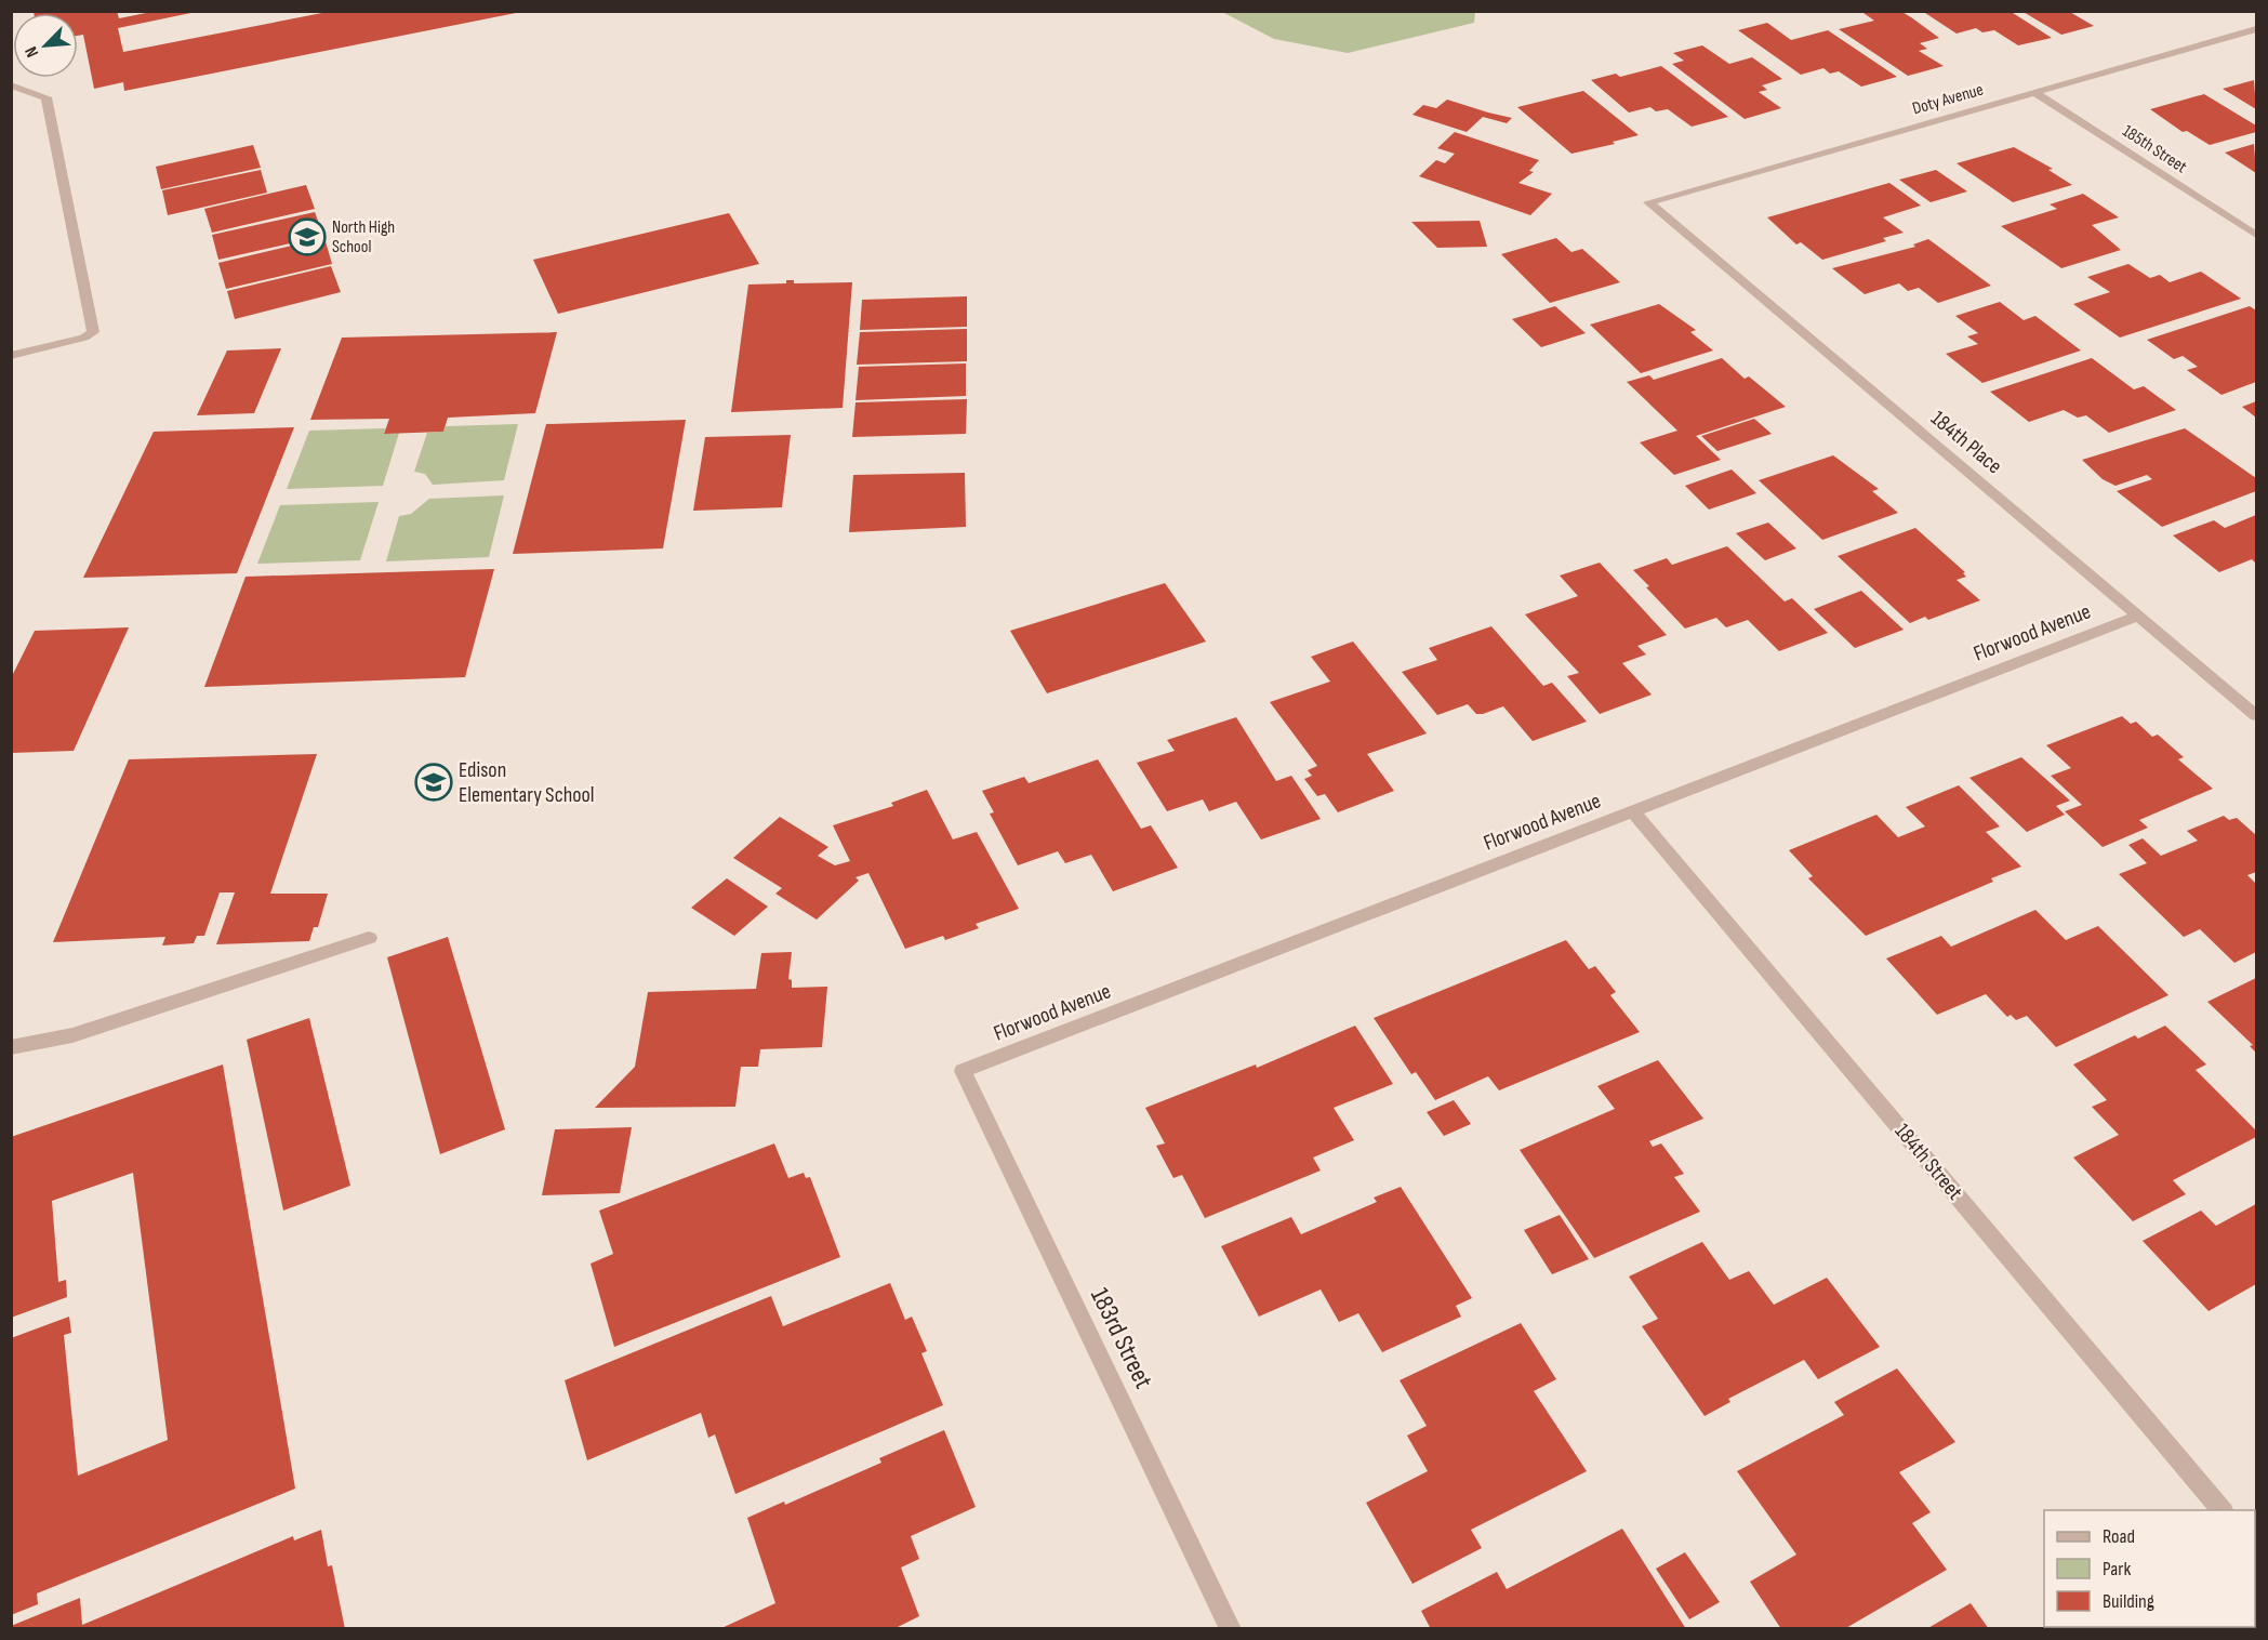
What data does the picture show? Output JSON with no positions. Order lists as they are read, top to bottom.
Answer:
{
  "streets": {
    "street": [
      "Doty Avenue",
      "185th Street",
      "184th Place",
      "Florwood Avenue",
      "184th Street",
      "183rd Street"
    ]
  },
  "crossings": [
    ["Doty Avenue", "185th Street"],
    ["Doty Avenue", "184th Place"],
    ["184th Place", "Florwood Avenue"],
    ["Florwood Avenue", "184th Street"],
    ["Florwood Avenue", "183rd Street"]
  ],
  "places": {
    "school or university": ["North High School", "Edison Elementary School"]
  },
  "legend": ["Road", "Park", "Building"],
  "north": "bottom left"
}
